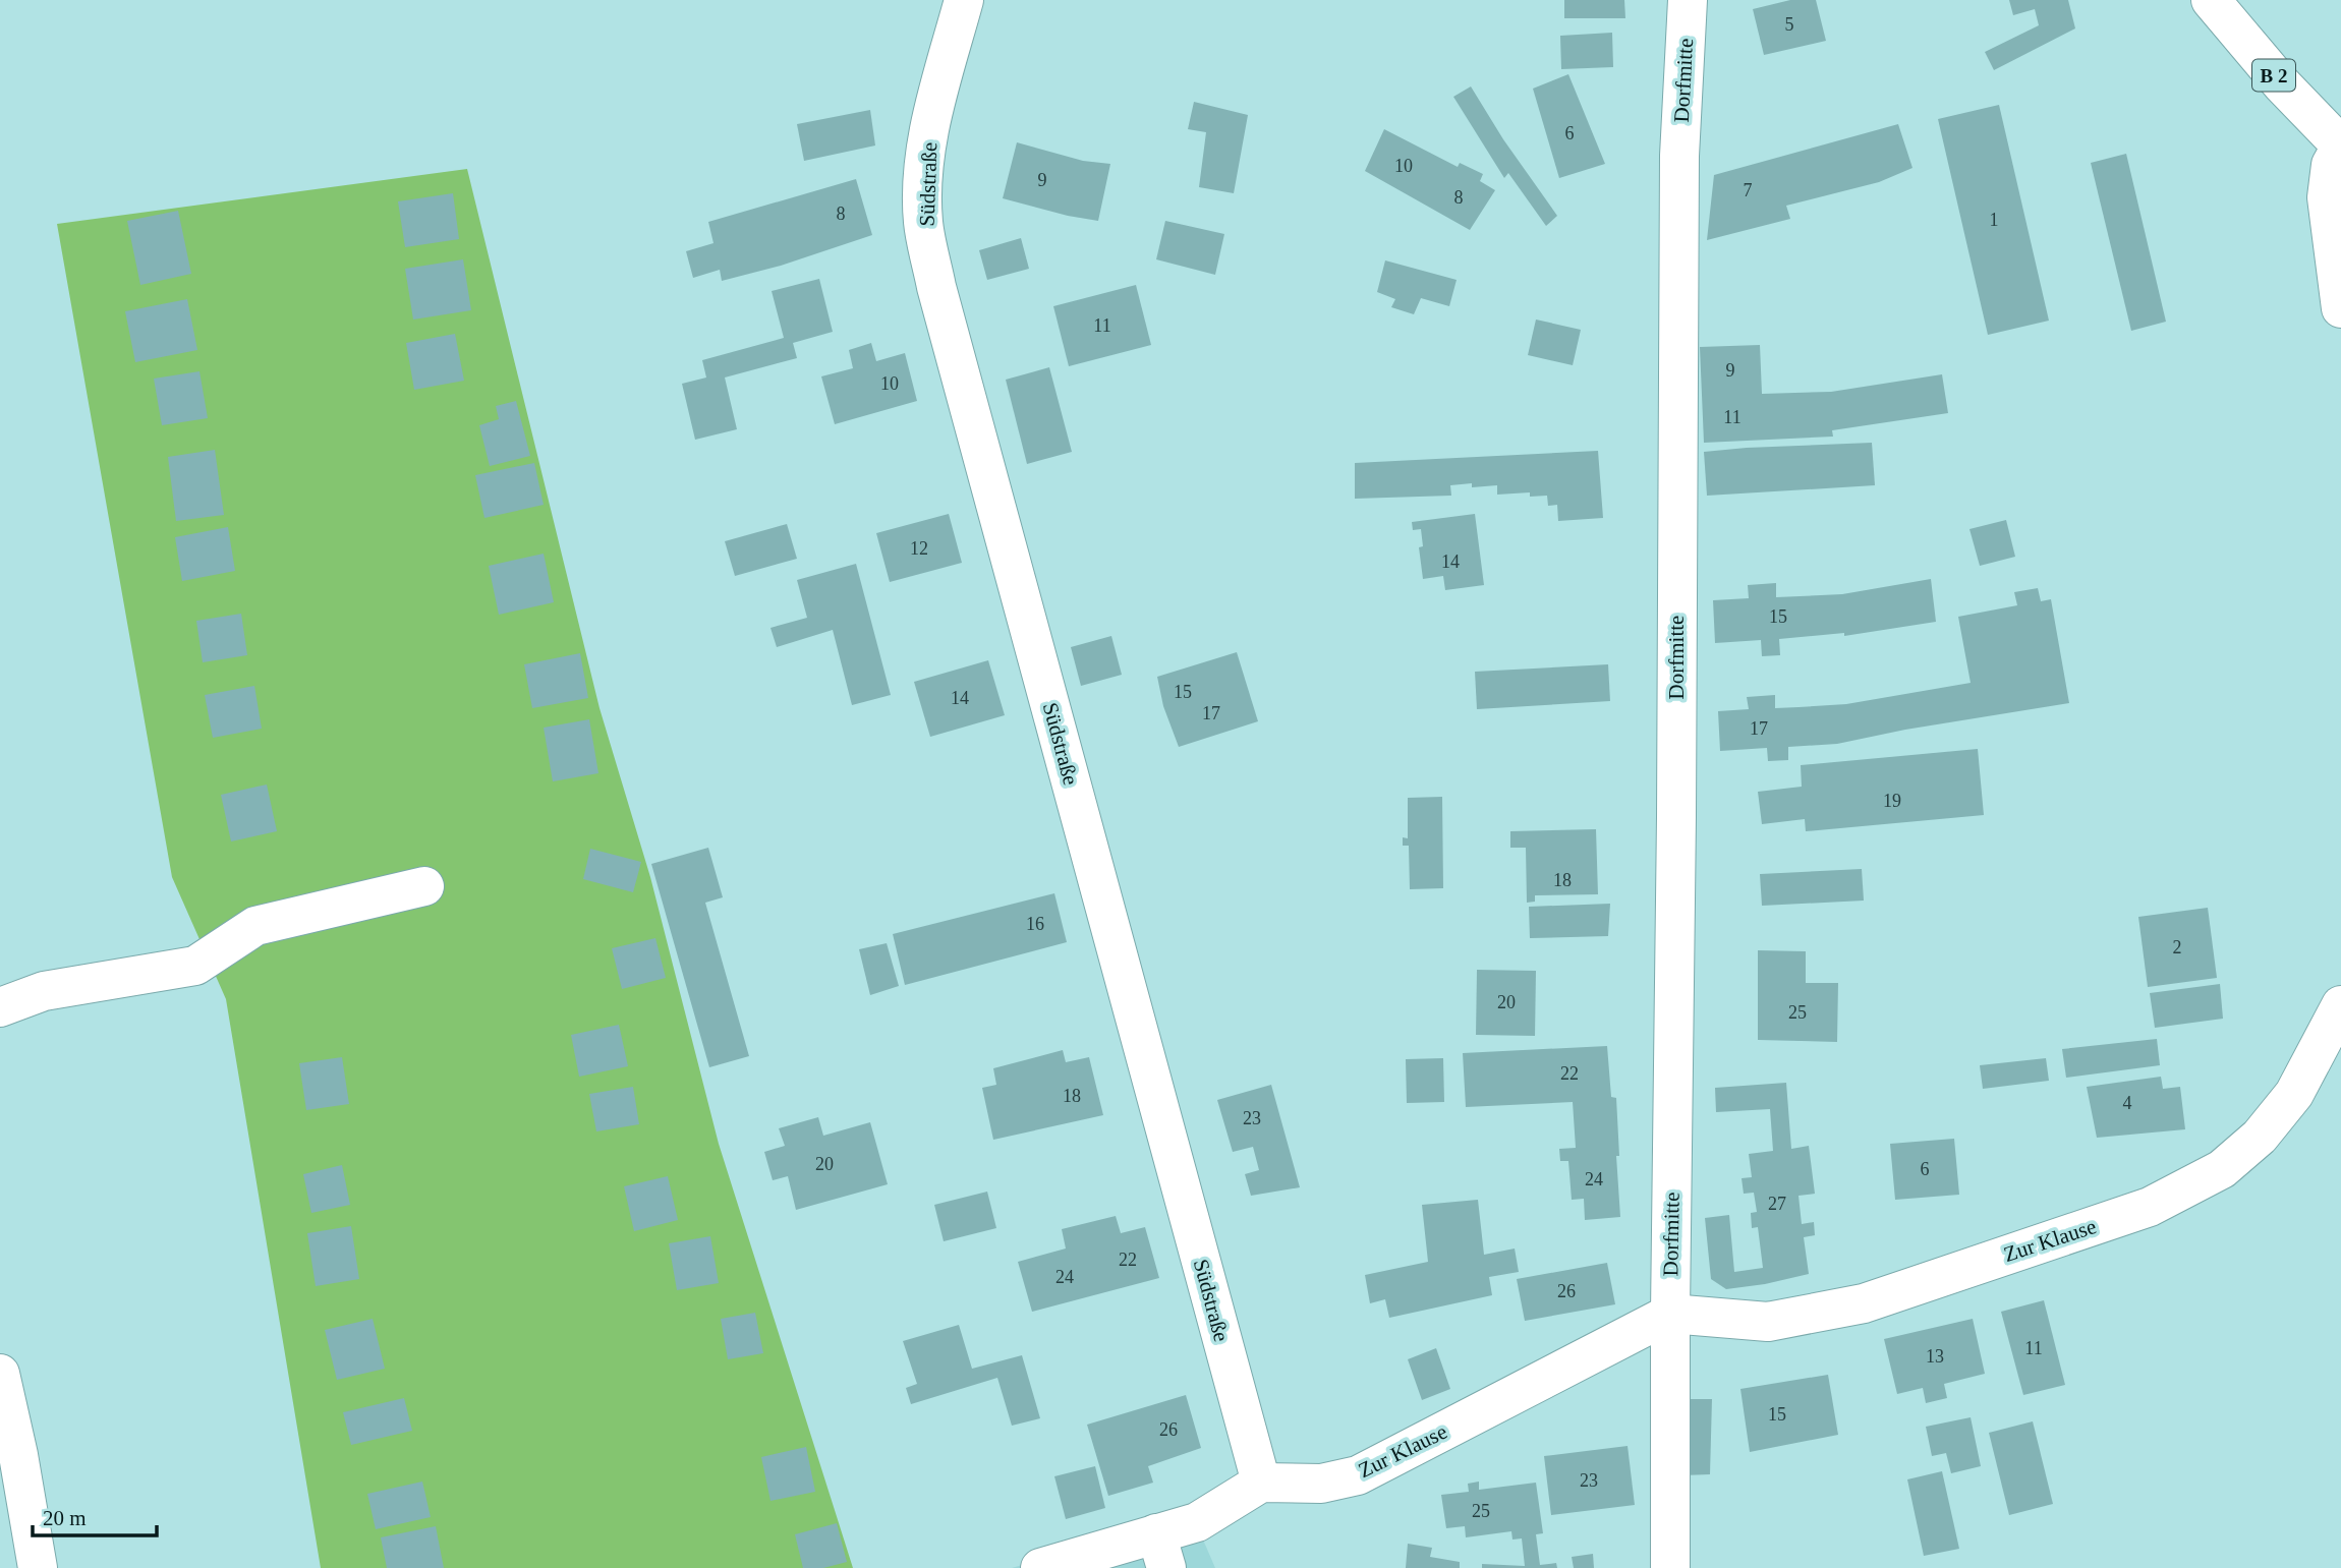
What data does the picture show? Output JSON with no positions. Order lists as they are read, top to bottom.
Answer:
{
  "streets": {
    "street": [
      "B 2",
      "Dorfmitte",
      "Südstraße",
      "Zur Klause"
    ]
  },
  "crossings": [
    ["Dorfmitte", "Zur Klause"],
    ["Südstraße", "Zur Klause"]
  ],
  "house_numbers": [
    "5",
    "6",
    "10",
    "9",
    "7",
    "8",
    "8",
    "1",
    "11",
    "9",
    "10",
    "11",
    "12",
    "14",
    "15",
    "15",
    "14",
    "17",
    "17",
    "19",
    "18",
    "16",
    "2",
    "20",
    "25",
    "22",
    "18",
    "4",
    "23",
    "20",
    "6",
    "24",
    "27",
    "22",
    "24",
    "26",
    "11",
    "13",
    "15",
    "26",
    "23",
    "25"
  ],
  "scale_bar": "20 m"
}
